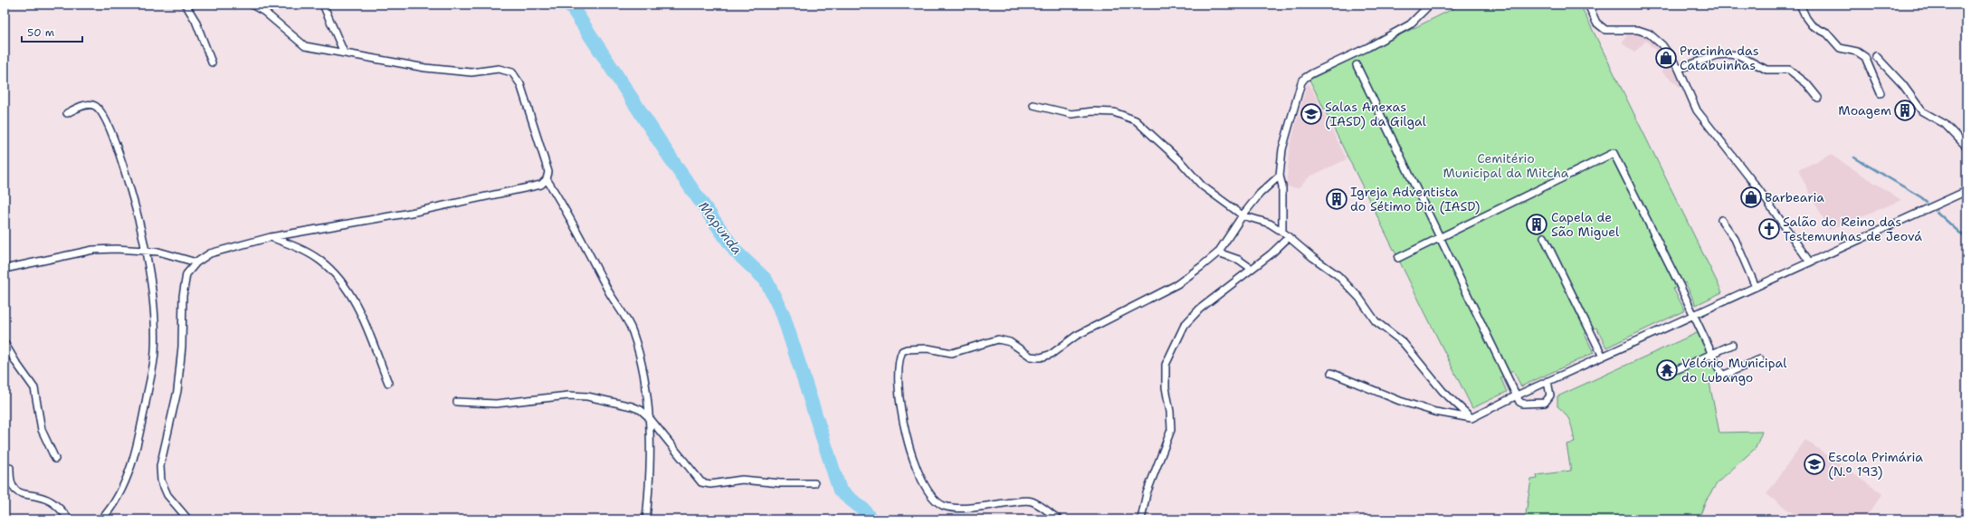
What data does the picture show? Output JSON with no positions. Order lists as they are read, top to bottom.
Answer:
{
  "water": ["Mapunda"],
  "parks": ["Cemitério Municipal da Mitcha"],
  "places": {
    "shop": ["Pracinha das Catabuinhas", "Barbearia"],
    "building": ["Moagem", "Igreja Adventista do Sétimo Dia (IASD)", "Capela de São Miguel"],
    "school or university": ["Salas Anexas (IASD) da Gilgal", "Escola Primária (N.º 193)"],
    "church": ["Salão do Reino das Testemunhas de Jeová"],
    "temple": ["Velório Municipal do Lubango"]
  },
  "scale_bar": "50 m"
}
